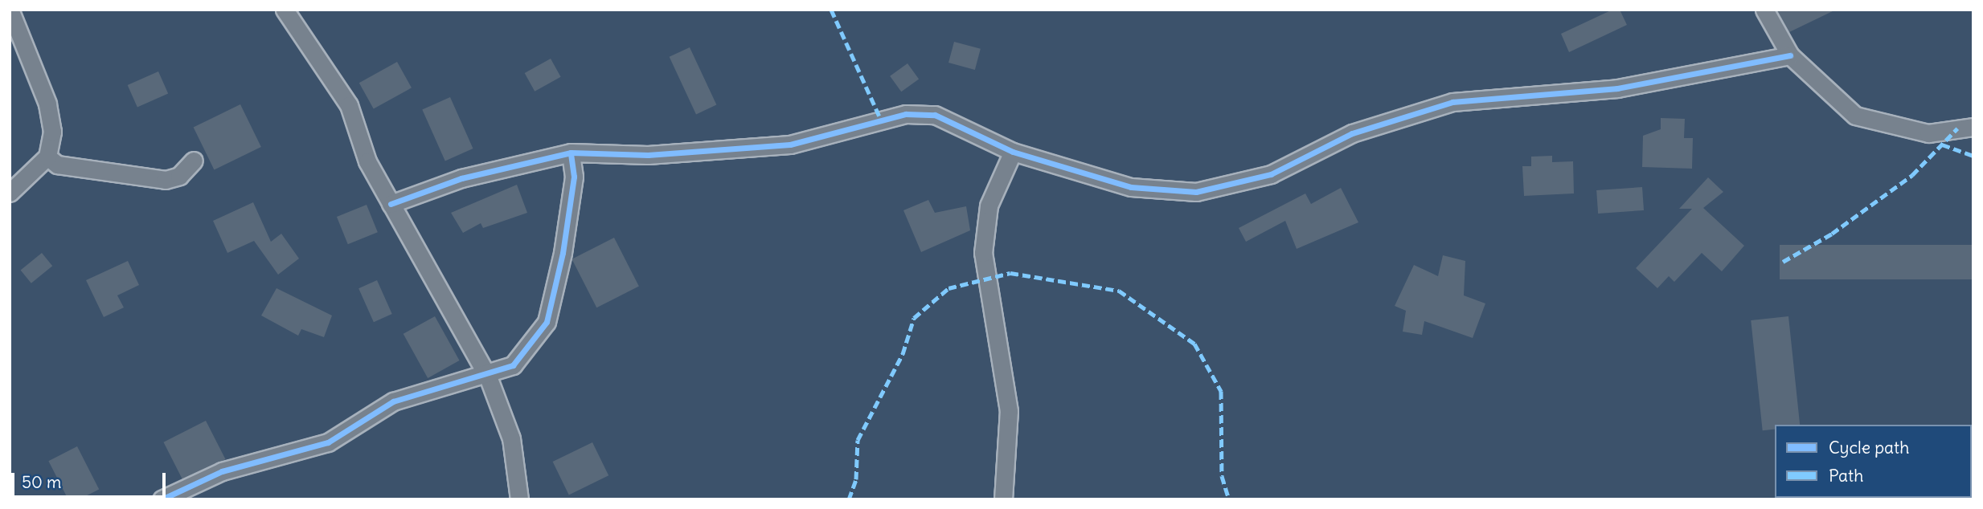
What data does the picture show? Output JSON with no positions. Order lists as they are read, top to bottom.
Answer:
{
  "legend": ["Cycle path", "Path"],
  "scale_bar": "50 m"
}
